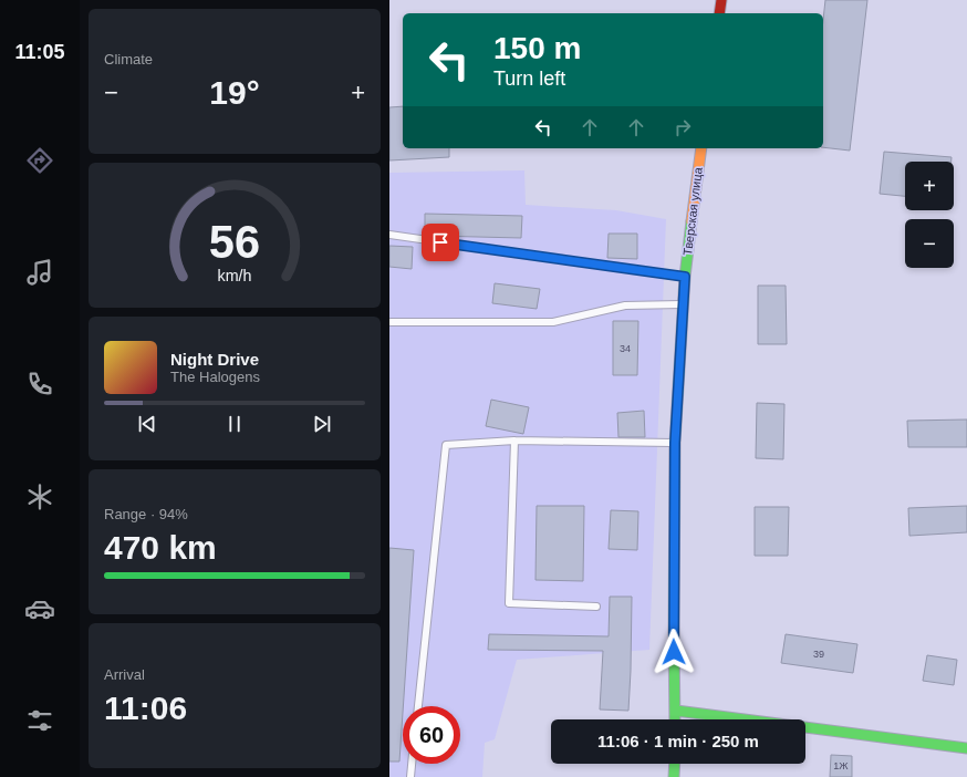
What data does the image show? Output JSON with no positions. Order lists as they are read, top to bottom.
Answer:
{
  "streets": {
    "main road": ["Тверская улица"]
  },
  "house_numbers": ["34", "39", "1Ж"],
  "page": {
    "tabs": "11:05",
    "tile": [
      "Climate",
      ["Range · 94%", "470 km"],
      ["Arrival", "11:06"]
    ],
    "turn": ["150 m", "Turn left"],
    "heat": ["−", "19°", "+"],
    "map_buttons": ["+", "−"],
    "song": ["Night Drive", "The Halogens"],
    "limit": "60",
    "trip": "11:06 · 1 min · 250 m",
    "gauge": ["56", "km/h"]
  }
}
